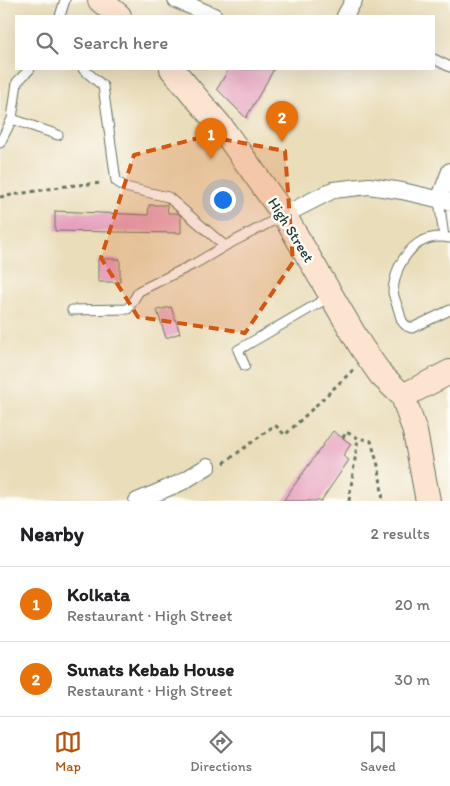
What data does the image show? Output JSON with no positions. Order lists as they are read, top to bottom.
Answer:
{
  "streets": {
    "street": ["High Street"]
  },
  "page": {
    "search": "Search here",
    "pins": ["2", "1"],
    "heading": ["Nearby", "2 results"],
    "list": [
      {
        "mark": "1",
        "name": "Kolkata",
        "note": "Restaurant · High Street",
        "value": "20 m"
      },
      {
        "mark": "2",
        "name": "Sunats Kebab House",
        "note": "Restaurant · High Street",
        "value": "30 m"
      }
    ],
    "nav": ["Map", "Directions", "Saved"]
  }
}
